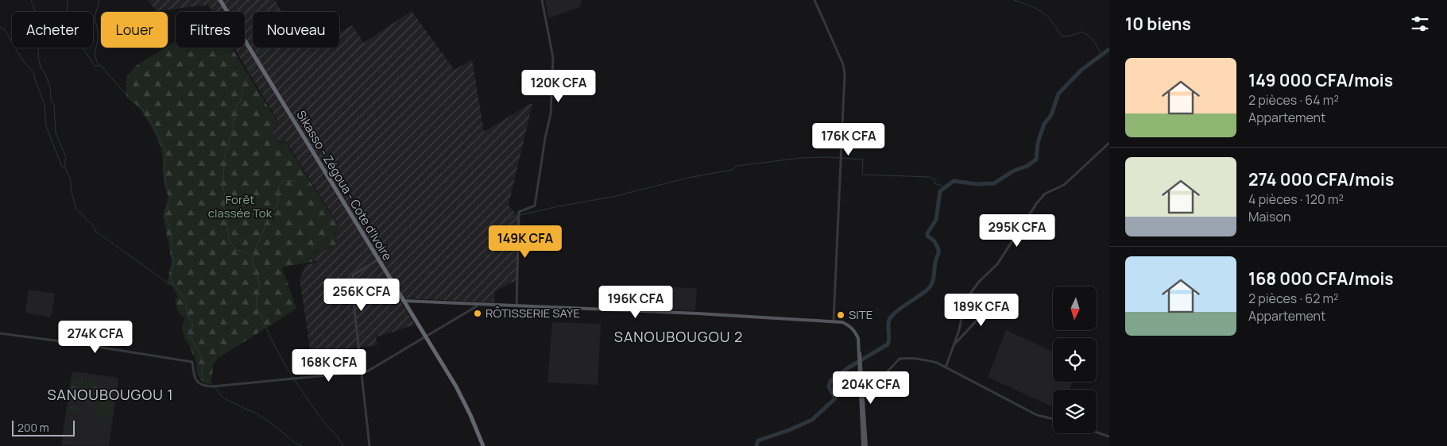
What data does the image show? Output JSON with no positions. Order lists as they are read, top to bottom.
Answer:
{
  "streets": {
    "highway": ["Sikasso - Zégoua - Cote d'Ivoire"]
  },
  "districts": ["SANOUBOUGOU 2", "SANOUBOUGOU 1"],
  "parks": ["Forêt classée Tok"],
  "places": ["RÔTISSERIE SAYE", "SITE"],
  "scale_bar": "200 m",
  "north": "bottom",
  "page": {
    "heading": "10 biens",
    "chip": [
      "Acheter",
      "Louer",
      "Filtres",
      "Nouveau"
    ],
    "list": [
      {
        "name": "149 000 CFA/mois",
        "note": "2 pièces · 64 m² · Appartement"
      },
      {
        "name": "274 000 CFA/mois",
        "note": "4 pièces · 120 m² · Maison"
      },
      {
        "name": "168 000 CFA/mois",
        "note": "2 pièces · 62 m² · Appartement"
      }
    ],
    "price": [
      "120K CFA",
      "176K CFA",
      "295K CFA",
      "149K CFA",
      "256K CFA",
      "196K CFA",
      "189K CFA",
      "274K CFA",
      "168K CFA",
      "204K CFA"
    ],
    "scale": "200 m"
  }
}
